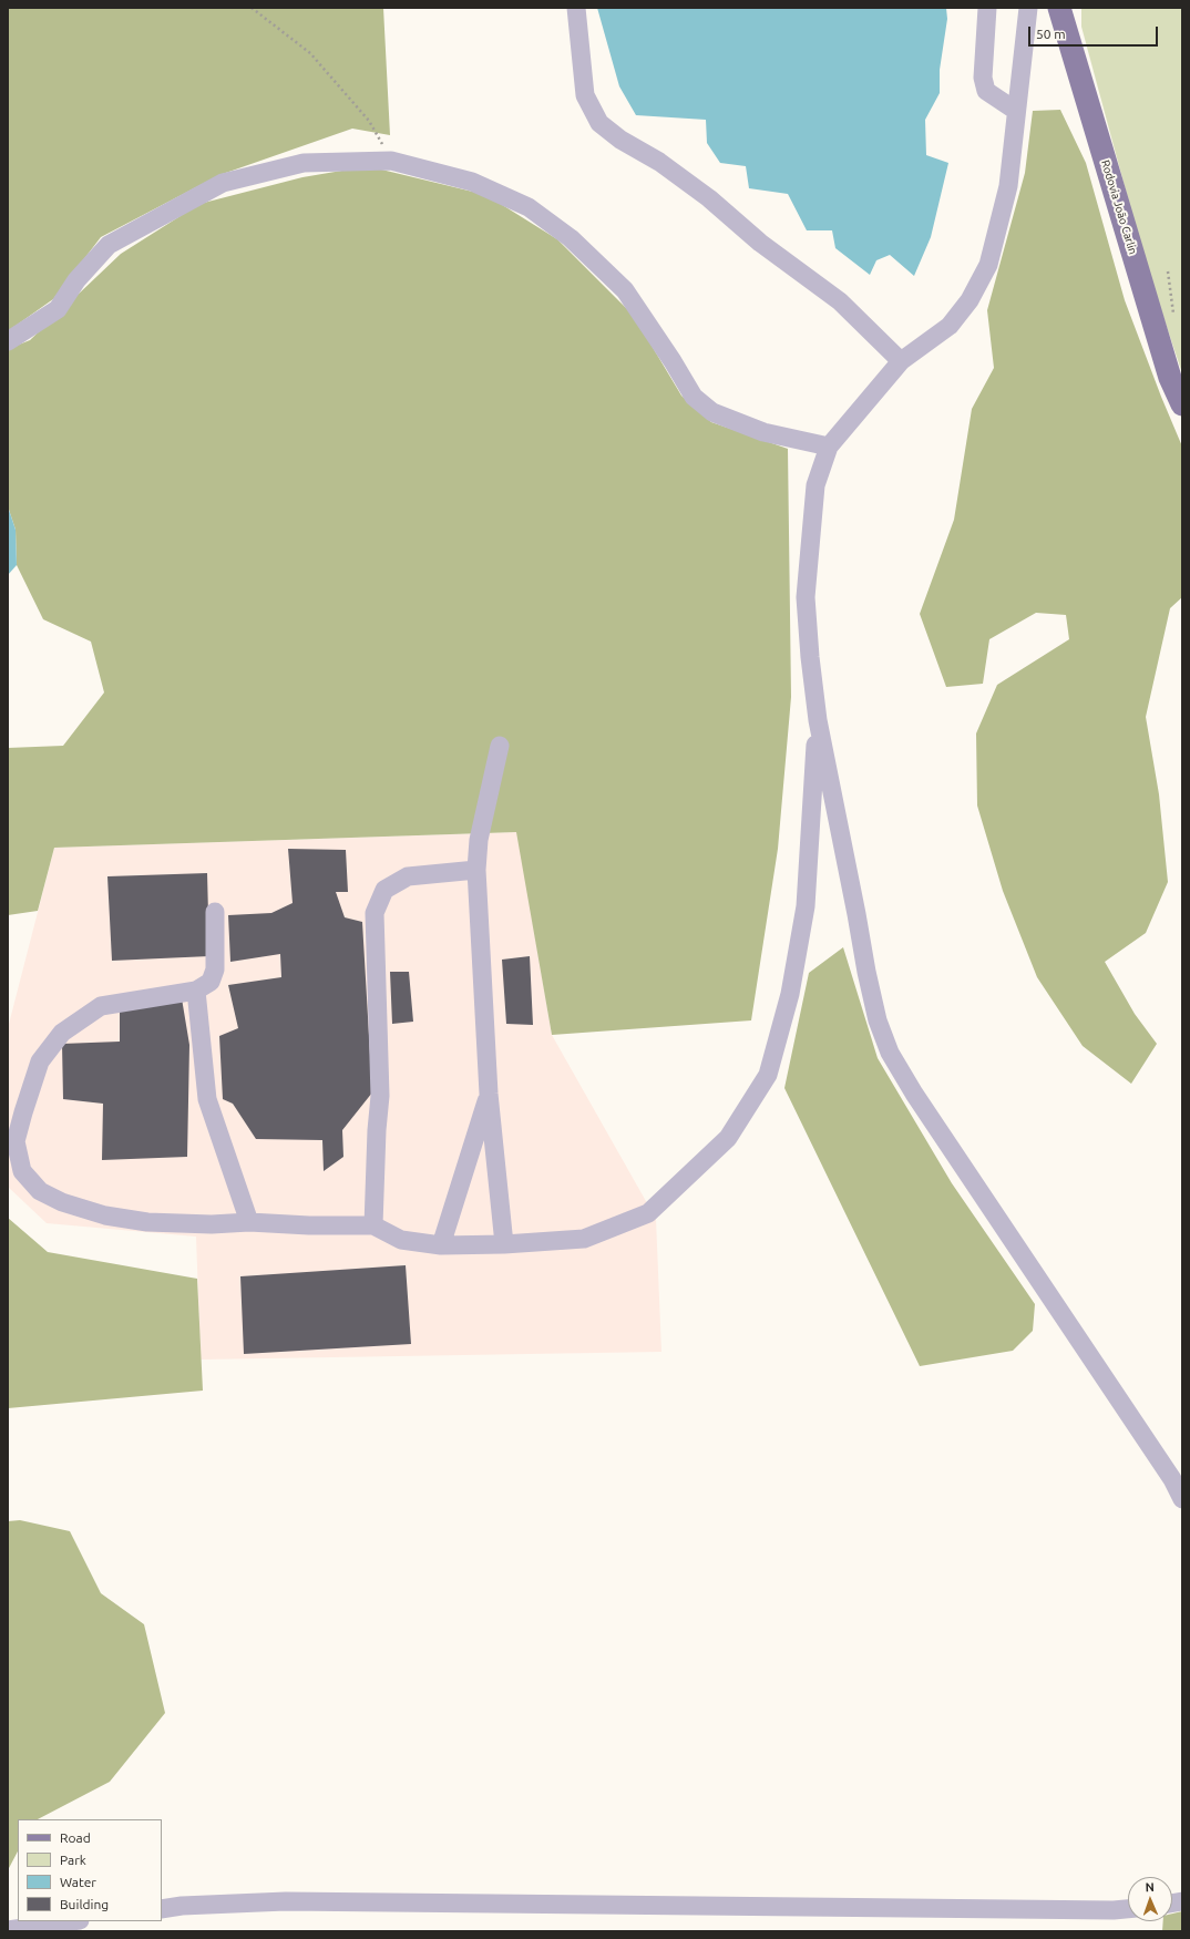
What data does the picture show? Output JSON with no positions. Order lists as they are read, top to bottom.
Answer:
{
  "streets": {
    "main road": ["Rodovia João Carlin"]
  },
  "legend": [
    "Road",
    "Park",
    "Water",
    "Building"
  ],
  "scale_bar": "50 m",
  "north": "top"
}
